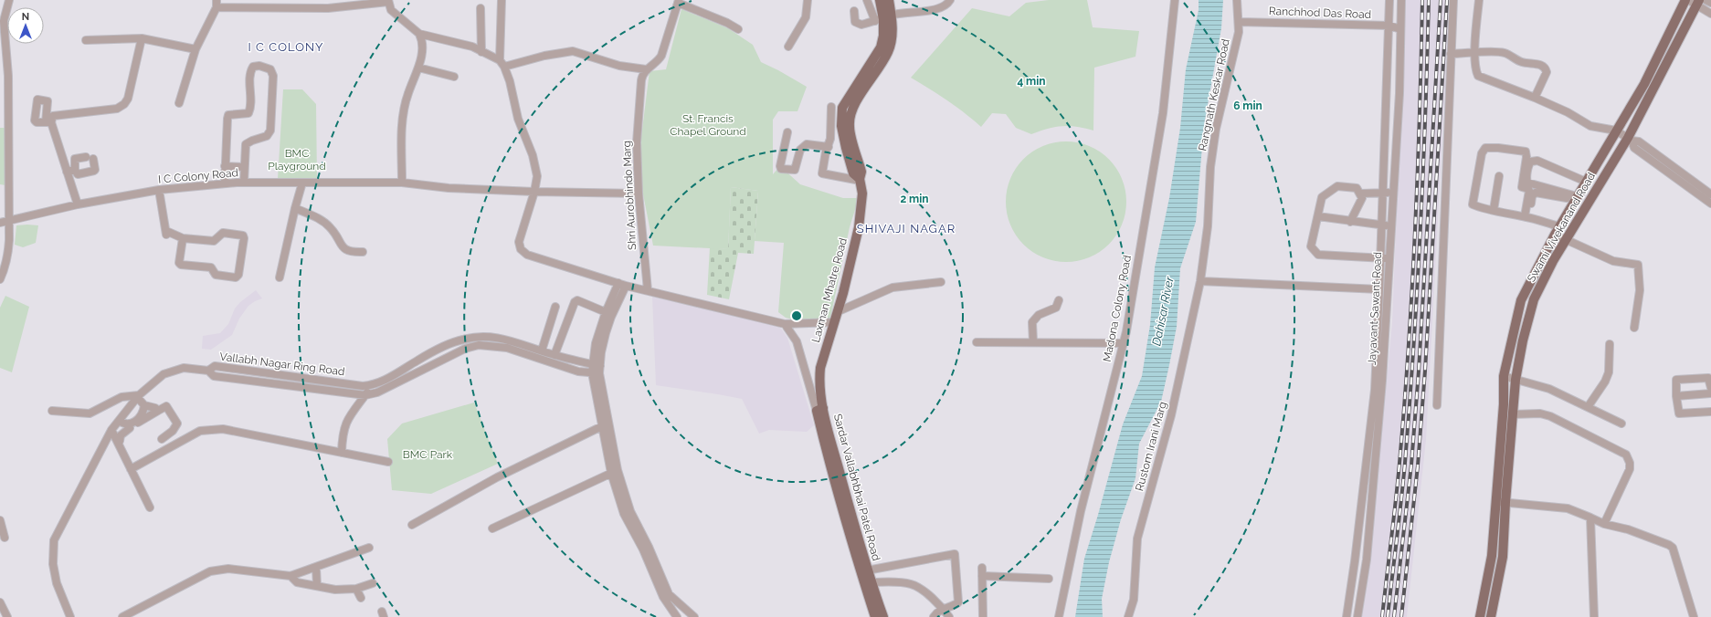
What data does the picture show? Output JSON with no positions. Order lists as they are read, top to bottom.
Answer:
{
  "streets": {
    "main road": ["Swami Vivekanand Road", "Laxman Mhatre Road", "Sardar Vallabhbhai Patel Road"],
    "street": [
      "Ranchhod Das Road",
      "Rangnath Keskar Road",
      "I C Colony Road",
      "Shri Aurobhindo Marg",
      "Madona Colony Road",
      "Jayavant Sawant Road",
      "Vallabh Nagar Ring Road",
      "Rustom Irani Marg"
    ]
  },
  "crossings": [
    ["Ranchhod Das Road", "Rangnath Keskar Road"],
    ["Ranchhod Das Road", "Jayavant Sawant Road"],
    ["Rangnath Keskar Road", "Rustom Irani Marg"],
    ["I C Colony Road", "Shri Aurobhindo Marg"],
    ["Laxman Mhatre Road", "Sardar Vallabhbhai Patel Road"]
  ],
  "districts": ["I C COLONY", "SHIVAJI NAGAR"],
  "water": ["Dahisar River"],
  "parks": ["St. Francis Chapel Ground", "BMC Playground", "BMC Park"],
  "north": "top",
  "rings": ["4 min", "6 min", "2 min"]
}
